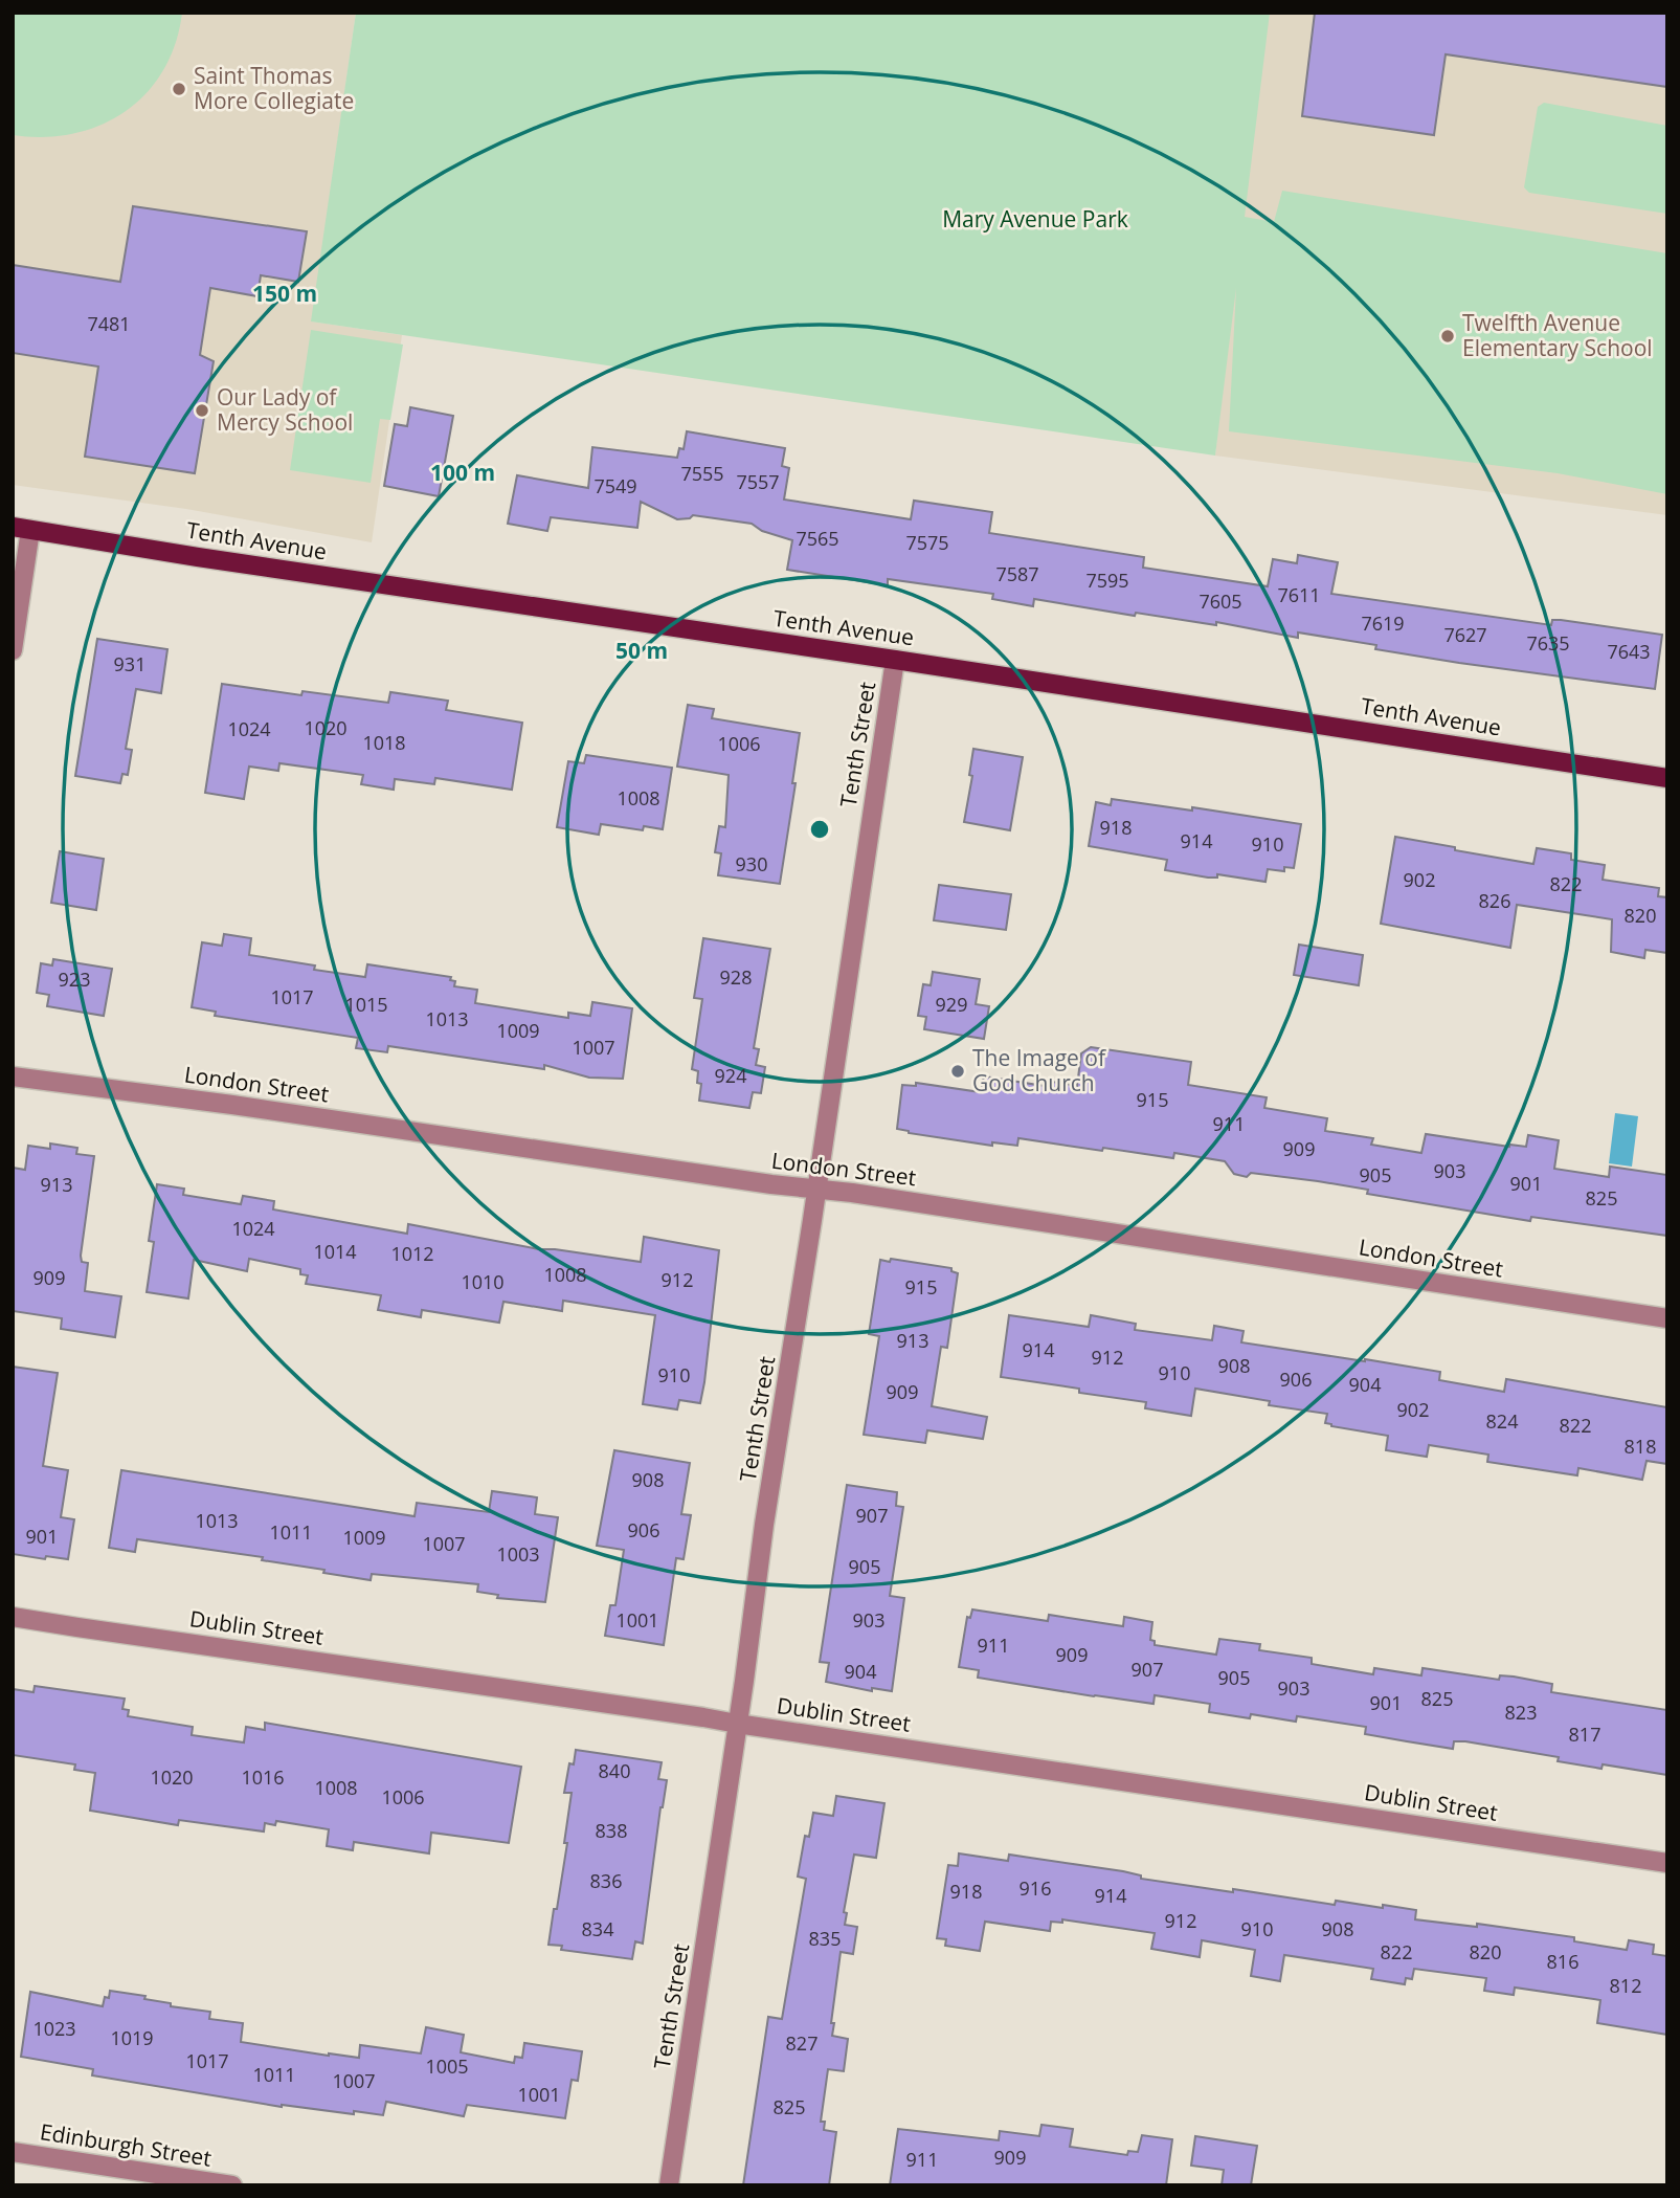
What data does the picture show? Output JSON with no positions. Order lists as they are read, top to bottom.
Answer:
{
  "streets": {
    "main road": ["Tenth Avenue"],
    "street": [
      "Tenth Street",
      "London Street",
      "Dublin Street",
      "Edinburgh Street"
    ]
  },
  "crossings": [
    ["Tenth Avenue", "Tenth Street"],
    ["Tenth Street", "London Street"],
    ["Tenth Street", "Dublin Street"]
  ],
  "parks": ["Mary Avenue Park"],
  "places": [
    "Saint Thomas More Collegiate",
    "Twelfth Avenue Elementary School",
    "Our Lady of Mercy School",
    "The Image of God Church"
  ],
  "house_numbers": [
    "7481",
    "7555",
    "7557",
    "7549",
    "7565",
    "7575",
    "7587",
    "7595",
    "7611",
    "7605",
    "7619",
    "7627",
    "7635",
    "7643",
    "931",
    "1020",
    "1024",
    "1018",
    "1006",
    "1008",
    "918",
    "914",
    "910",
    "930",
    "902",
    "822",
    "826",
    "820",
    "928",
    "923",
    "1017",
    "1015",
    "929",
    "1013",
    "1009",
    "1007",
    "924",
    "915",
    "911",
    "909",
    "903",
    "905",
    "901",
    "913",
    "825",
    "1024",
    "1014",
    "1012",
    "1008",
    "909",
    "912",
    "1010",
    "915",
    "913",
    "914",
    "912",
    "908",
    "910",
    "910",
    "906",
    "904",
    "909",
    "902",
    "824",
    "822",
    "818",
    "908",
    "907",
    "1013",
    "906",
    "1011",
    "901",
    "1009",
    "1007",
    "1003",
    "905",
    "1001",
    "903",
    "911",
    "909",
    "907",
    "904",
    "905",
    "903",
    "825",
    "901",
    "823",
    "817",
    "840",
    "1020",
    "1016",
    "1008",
    "1006",
    "838",
    "836",
    "916",
    "918",
    "914",
    "912",
    "834",
    "910",
    "908",
    "835",
    "822",
    "820",
    "816",
    "812",
    "1023",
    "1019",
    "827",
    "1017",
    "1005",
    "1011",
    "1007",
    "1001",
    "825",
    "909",
    "911"
  ],
  "rings": ["150 m", "100 m", "50 m"]
}
